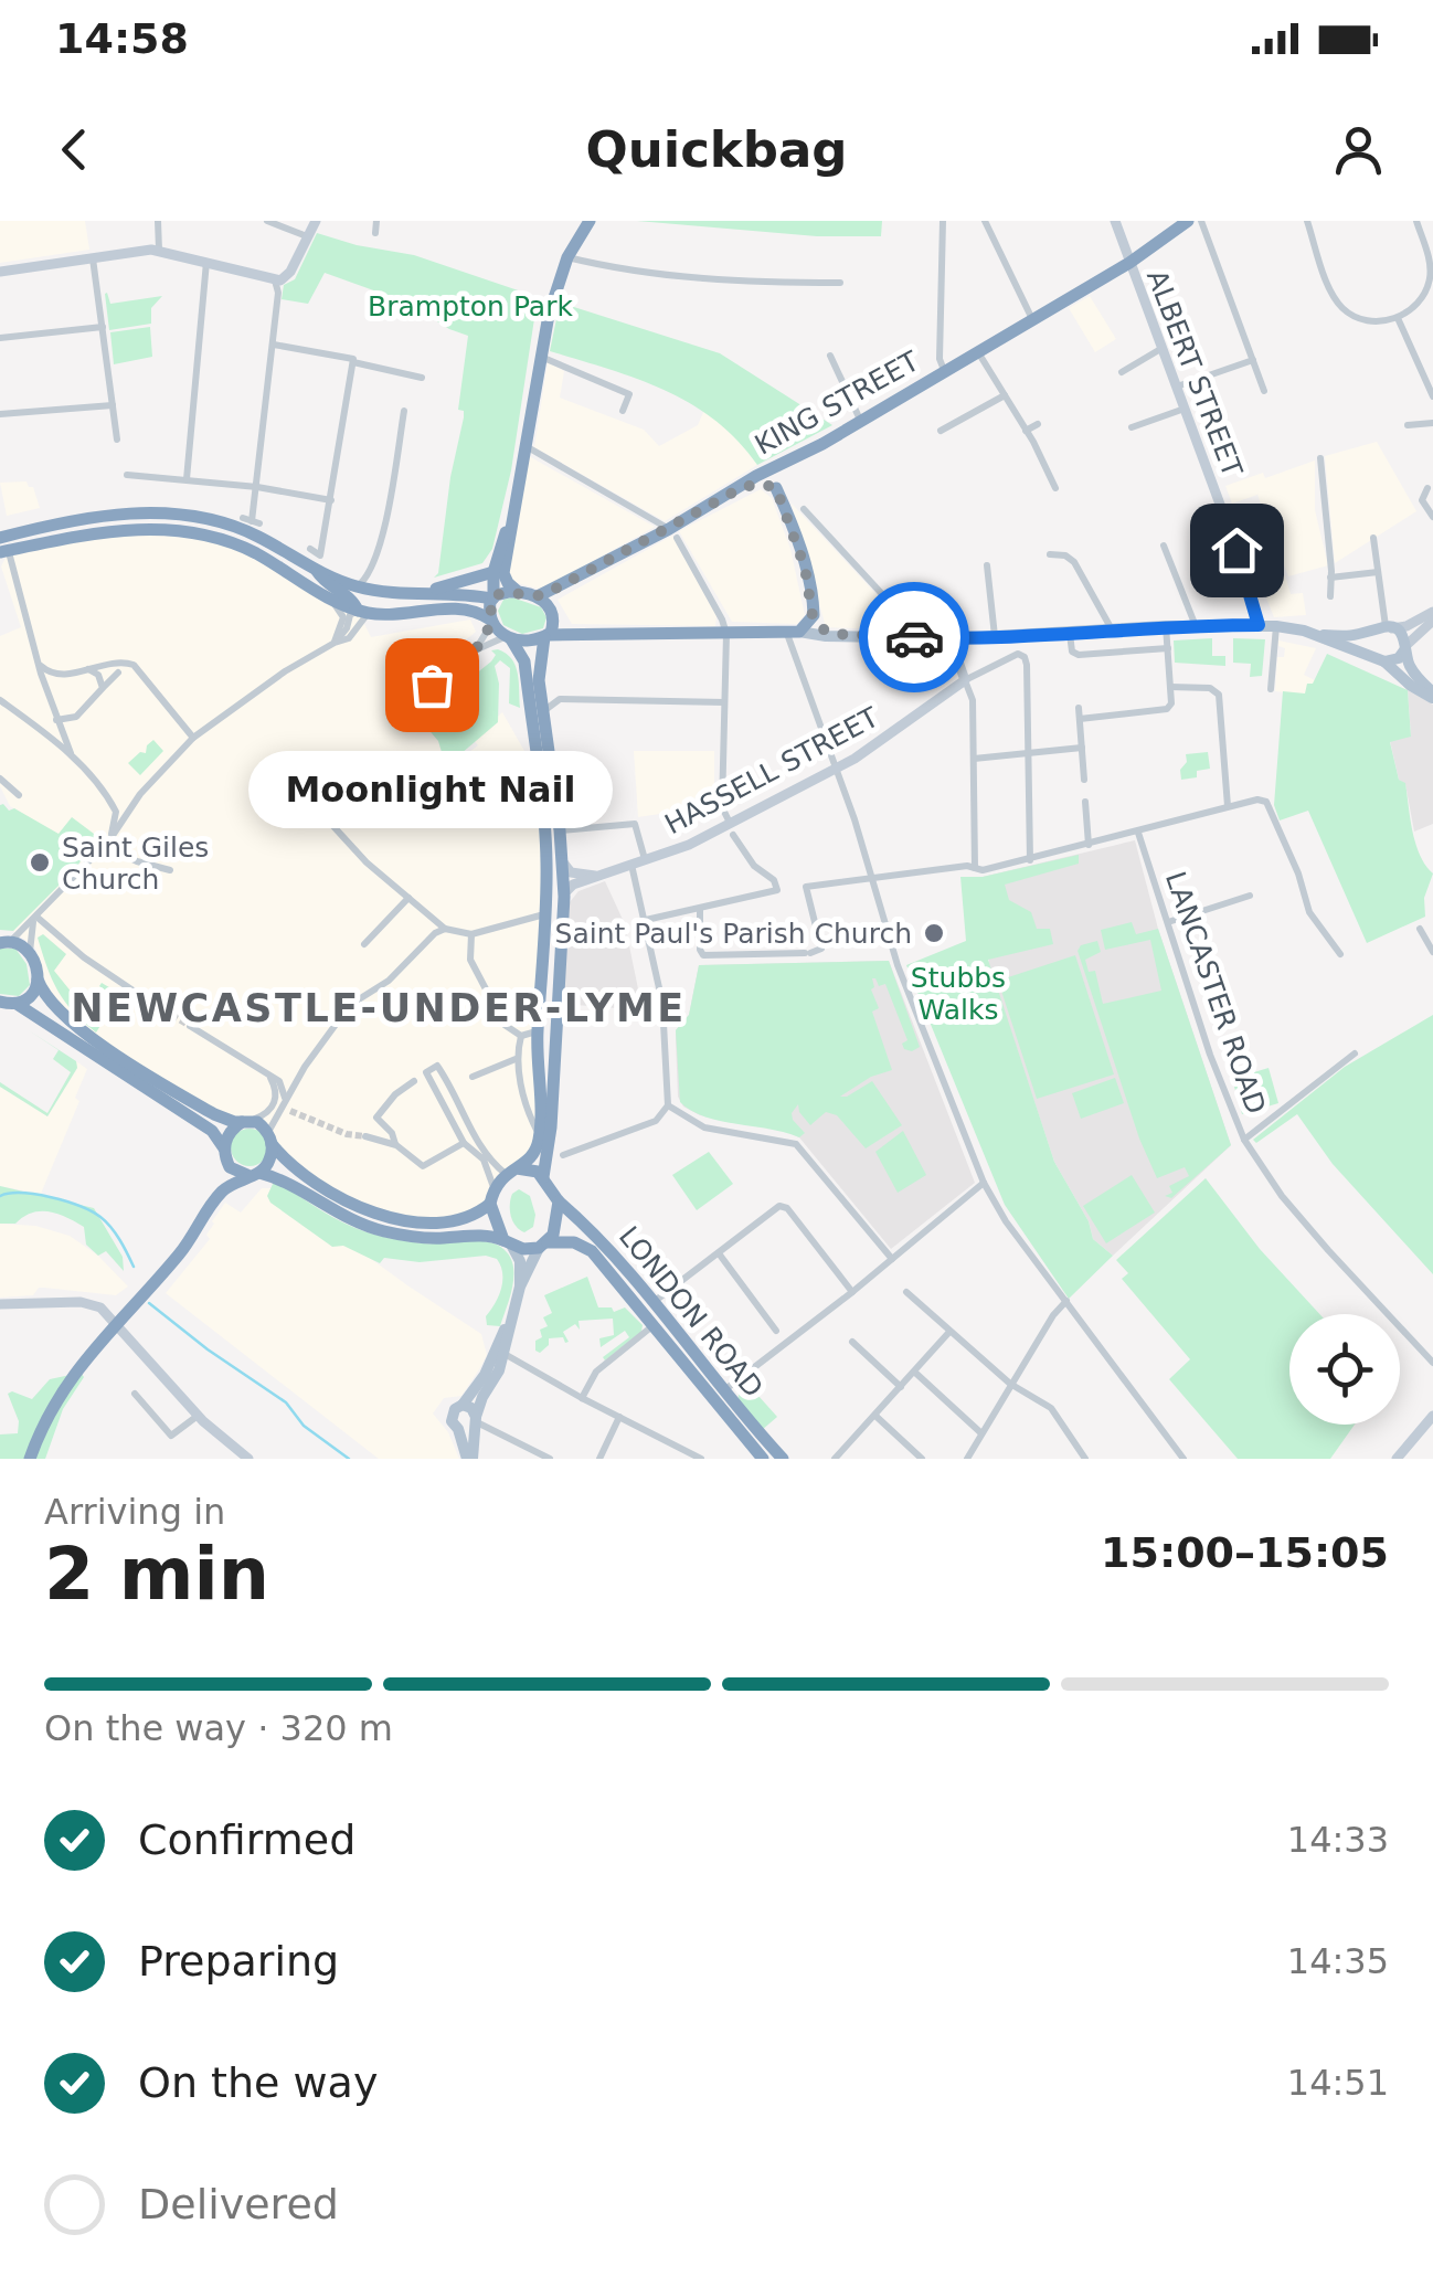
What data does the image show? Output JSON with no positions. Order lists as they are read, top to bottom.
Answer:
{
  "streets": {
    "highway": ["KING STREET", "LONDON ROAD"],
    "street": ["ALBERT STREET", "HASSELL STREET", "LANCASTER ROAD"]
  },
  "crossings": [
    ["ALBERT STREET", "KING STREET"]
  ],
  "districts": ["NEWCASTLE-UNDER-LYME"],
  "parks": ["Brampton Park", "Stubbs Walks"],
  "places": ["Moonlight Nail", "Saint Giles Church", "Saint Paul's Parish Church"],
  "page": {
    "status": "14:58",
    "header": "Quickbag",
    "bubble": "Moonlight Nail",
    "heading": ["2 min", "Arriving in", "15:00–15:05"],
    "bar": "On the way · 320 m",
    "list": [
      ["Confirmed", "14:33"],
      ["Preparing", "14:35"],
      ["On the way", "14:51"],
      "Delivered"
    ]
  }
}
